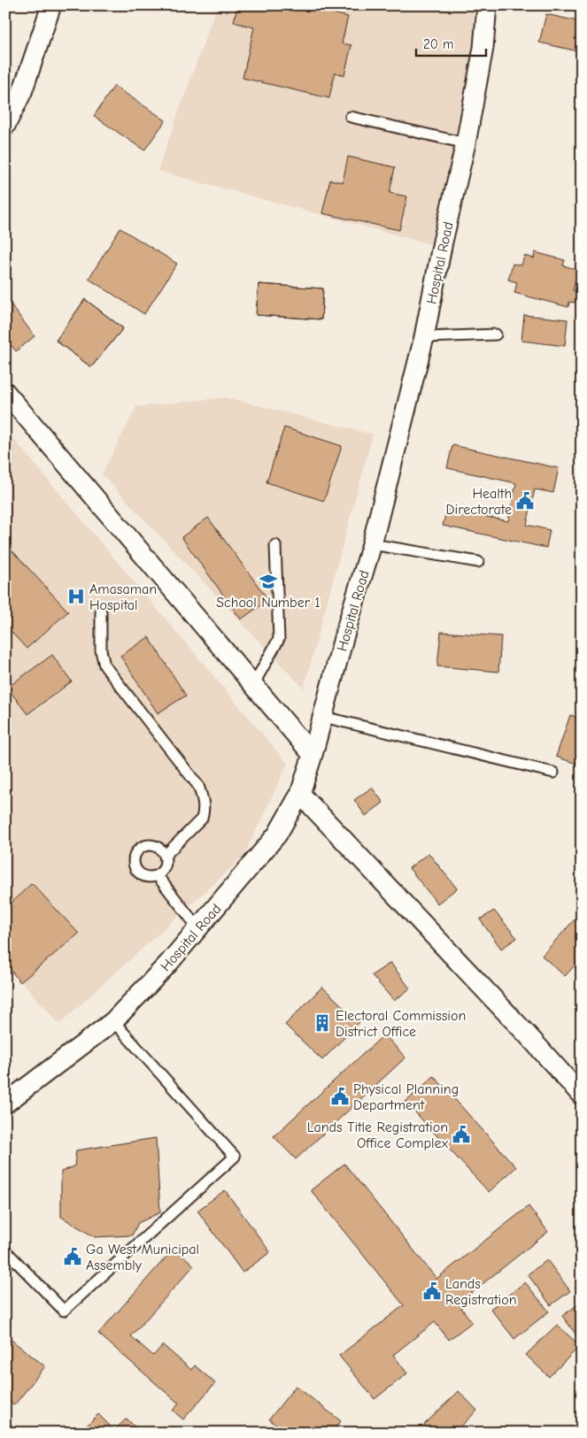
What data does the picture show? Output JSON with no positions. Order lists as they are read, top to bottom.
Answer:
{
  "streets": {
    "street": ["Hospital Road"]
  },
  "places": {
    "public building": [
      "Health Directorate",
      "Physical Planning Department",
      "Lands Title Registration Office Complex",
      "Ga West Municipal Assembly",
      "Lands Registration"
    ],
    "school or university": ["School Number 1"],
    "hospital": ["Amasaman Hospital"],
    "building": ["Electoral Commission District Office"]
  },
  "scale_bar": "20 m"
}
